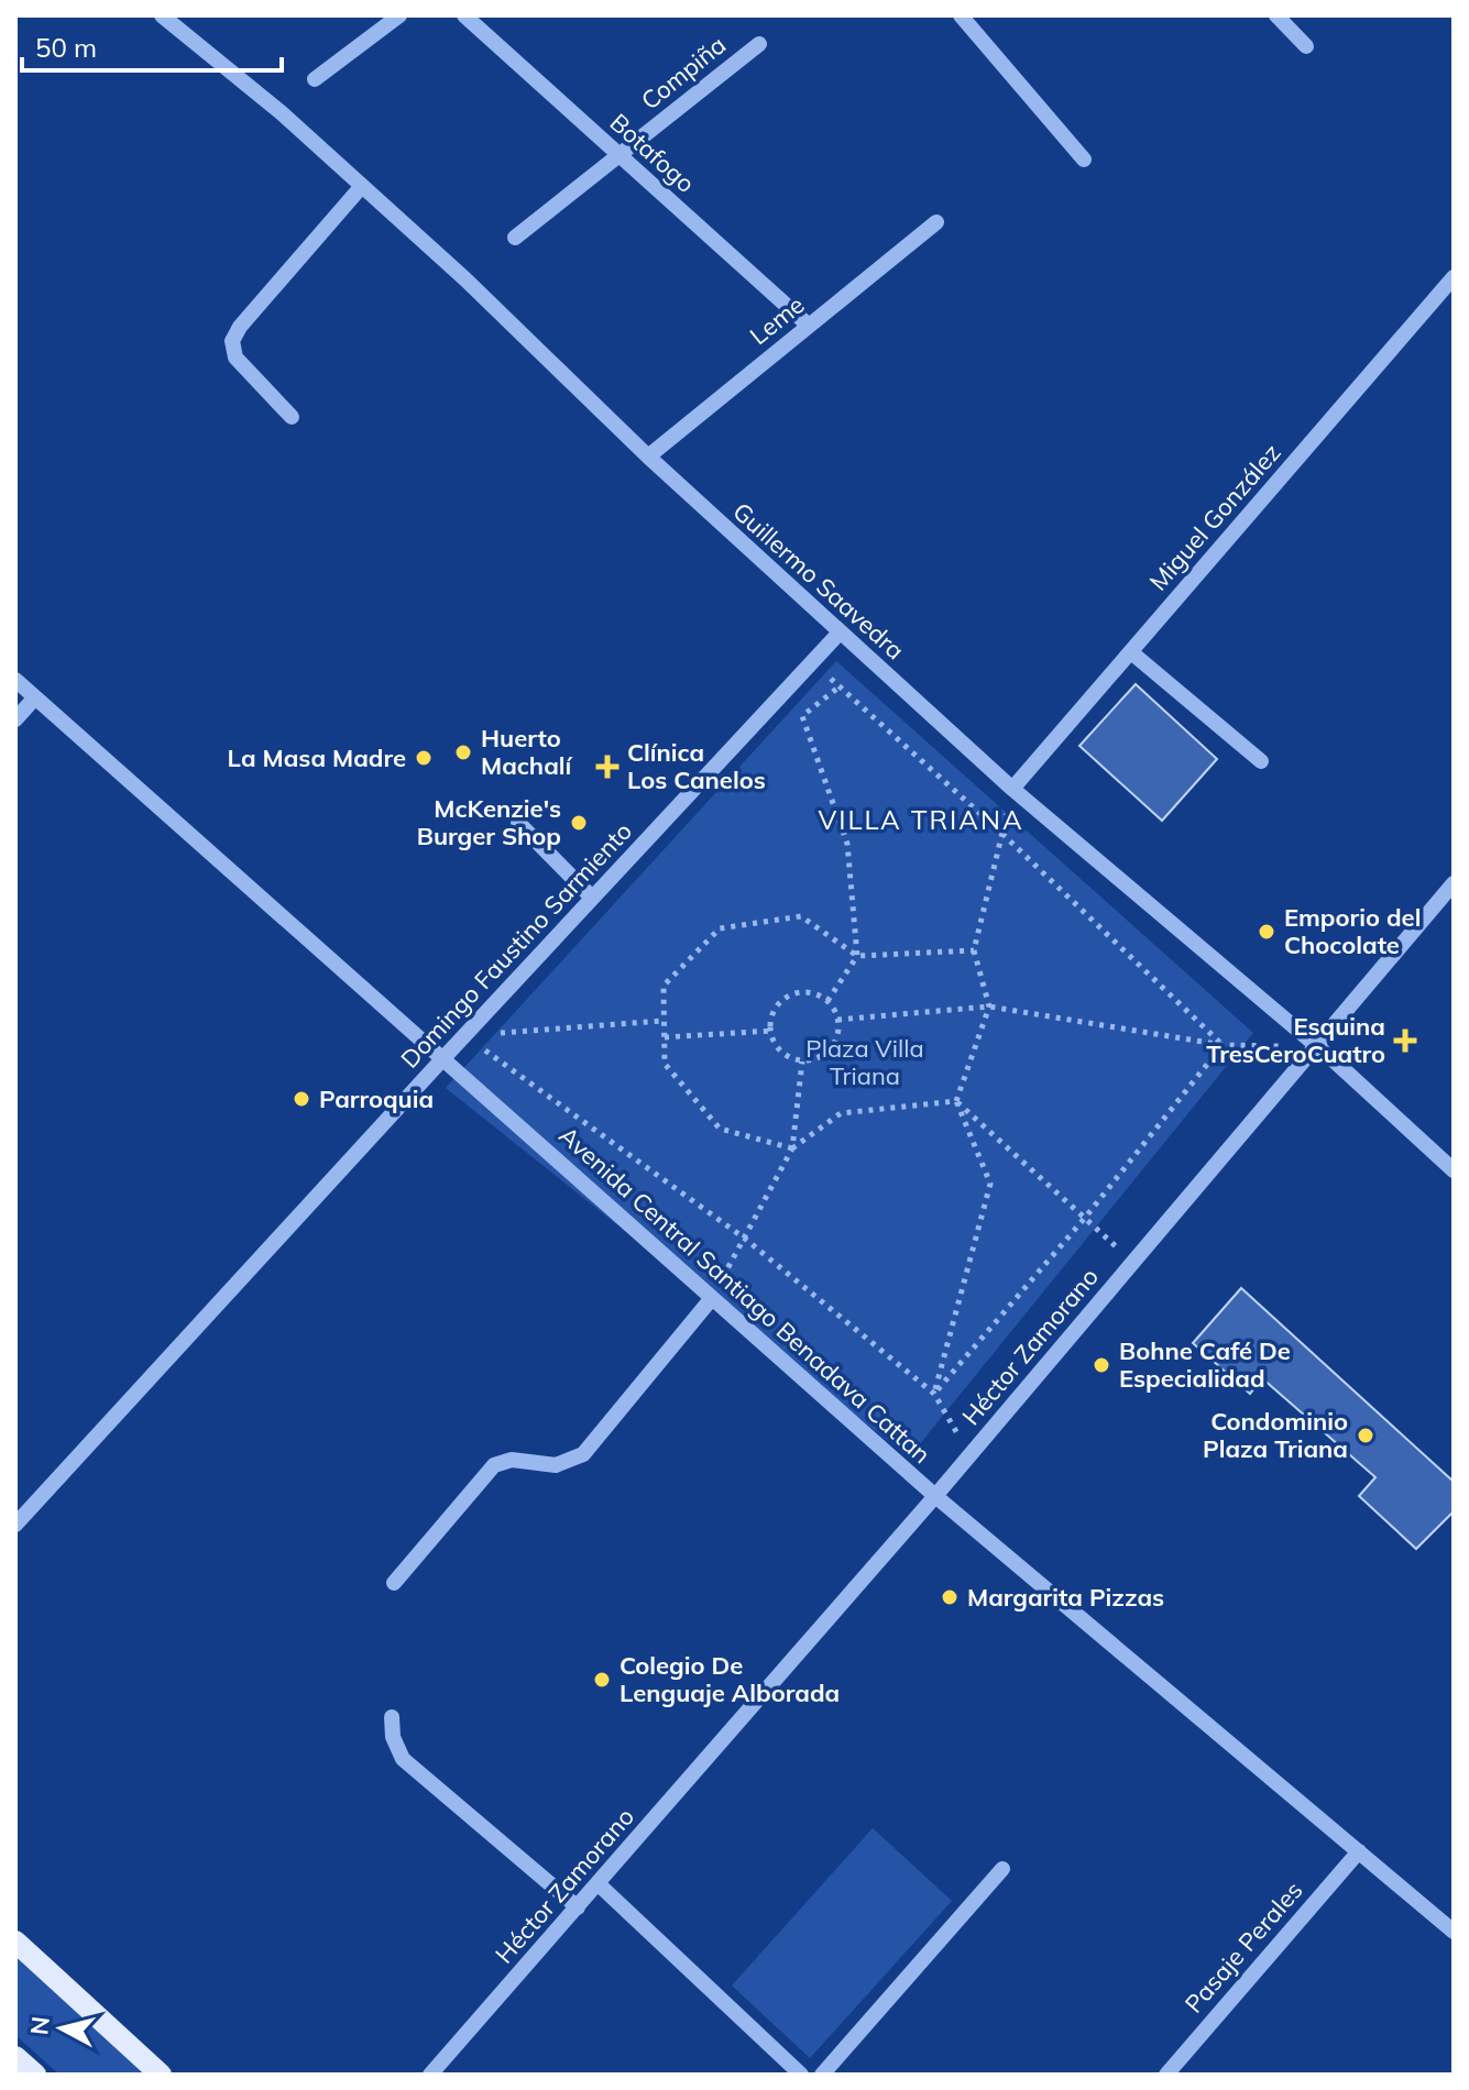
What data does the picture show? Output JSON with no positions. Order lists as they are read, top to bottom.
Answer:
{
  "streets": {
    "street": [
      "Compiña",
      "Botafogo",
      "Leme",
      "Miguel González",
      "Guillermo Saavedra",
      "Domingo Faustino Sarmiento",
      "Avenida Central Santiago Benadava Cattan",
      "Héctor Zamorano",
      "Pasaje Perales"
    ]
  },
  "crossings": [
    ["Compiña", "Botafogo"],
    ["Botafogo", "Leme"],
    ["Leme", "Guillermo Saavedra"],
    ["Miguel González", "Guillermo Saavedra"],
    ["Guillermo Saavedra", "Domingo Faustino Sarmiento"],
    ["Guillermo Saavedra", "Héctor Zamorano"],
    ["Domingo Faustino Sarmiento", "Avenida Central Santiago Benadava Cattan"],
    ["Avenida Central Santiago Benadava Cattan", "Héctor Zamorano"],
    ["Avenida Central Santiago Benadava Cattan", "Pasaje Perales"]
  ],
  "districts": ["VILLA TRIANA"],
  "parks": ["Plaza Villa Triana"],
  "places": {
    "other": [
      "Huerto Machalí",
      "La Masa Madre",
      "McKenzie's Burger Shop",
      "Emporio del Chocolate",
      "Parroquia",
      "Bohne Café De Especialidad",
      "Condominio Plaza Triana",
      "Margarita Pizzas",
      "Colegio De Lenguaje Alborada"
    ],
    "health": ["Clínica Los Canelos", "Esquina TresCeroCuatro"]
  },
  "scale_bar": "50 m",
  "north": "left"
}
